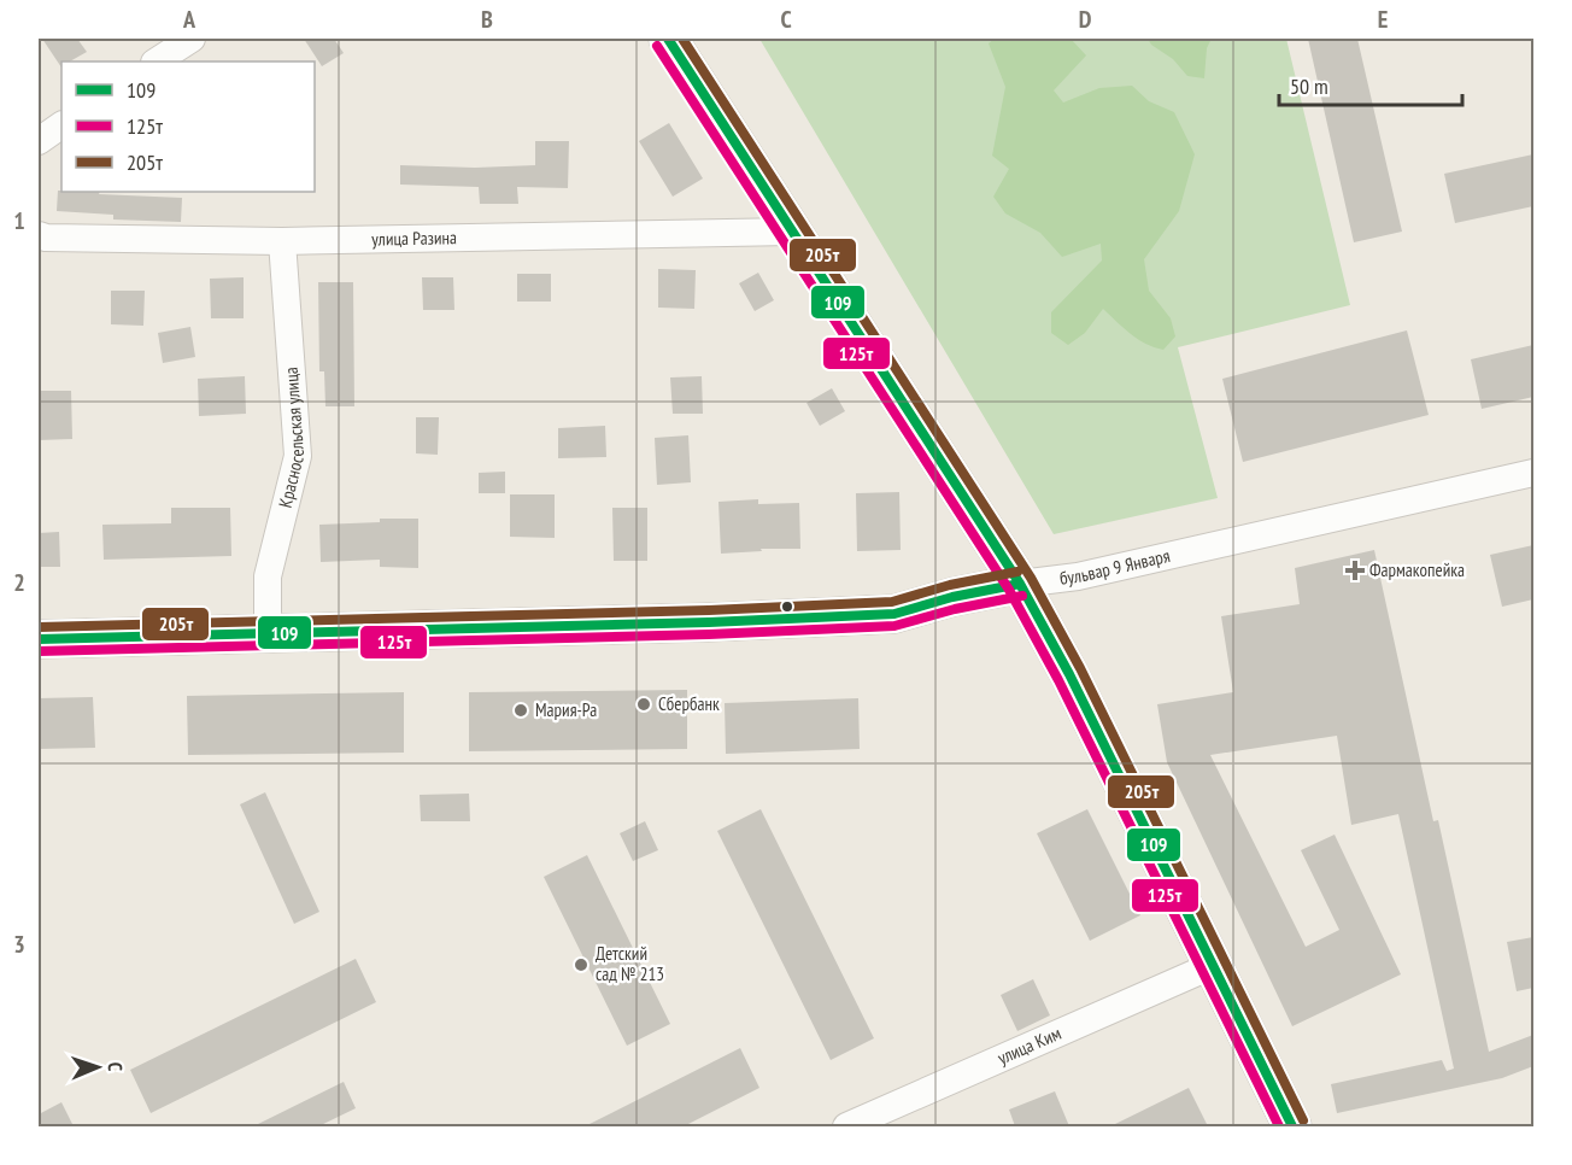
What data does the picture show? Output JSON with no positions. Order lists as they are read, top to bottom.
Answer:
{
  "streets": {
    "main road": ["бульвар 9 Января"],
    "street": ["улица Разина", "Красносельская улица", "улица Ким"]
  },
  "crossings": [
    ["улица Разина", "Красносельская улица"],
    ["Красносельская улица", "бульвар 9 Января"]
  ],
  "places": {
    "health": ["Фармакопейка"],
    "other": ["Сбербанк", "Мария-Ра", "Детский сад № 213"]
  },
  "lines": ["transit line 109", "transit line 205т", "transit line 125т"],
  "legend": ["109", "125т", "205т"],
  "scale_bar": "50 m",
  "north": "right",
  "grid": {
    "columns": [
      "A",
      "B",
      "C",
      "D",
      "E"
    ],
    "rows": ["1", "2", "3"]
  }
}
